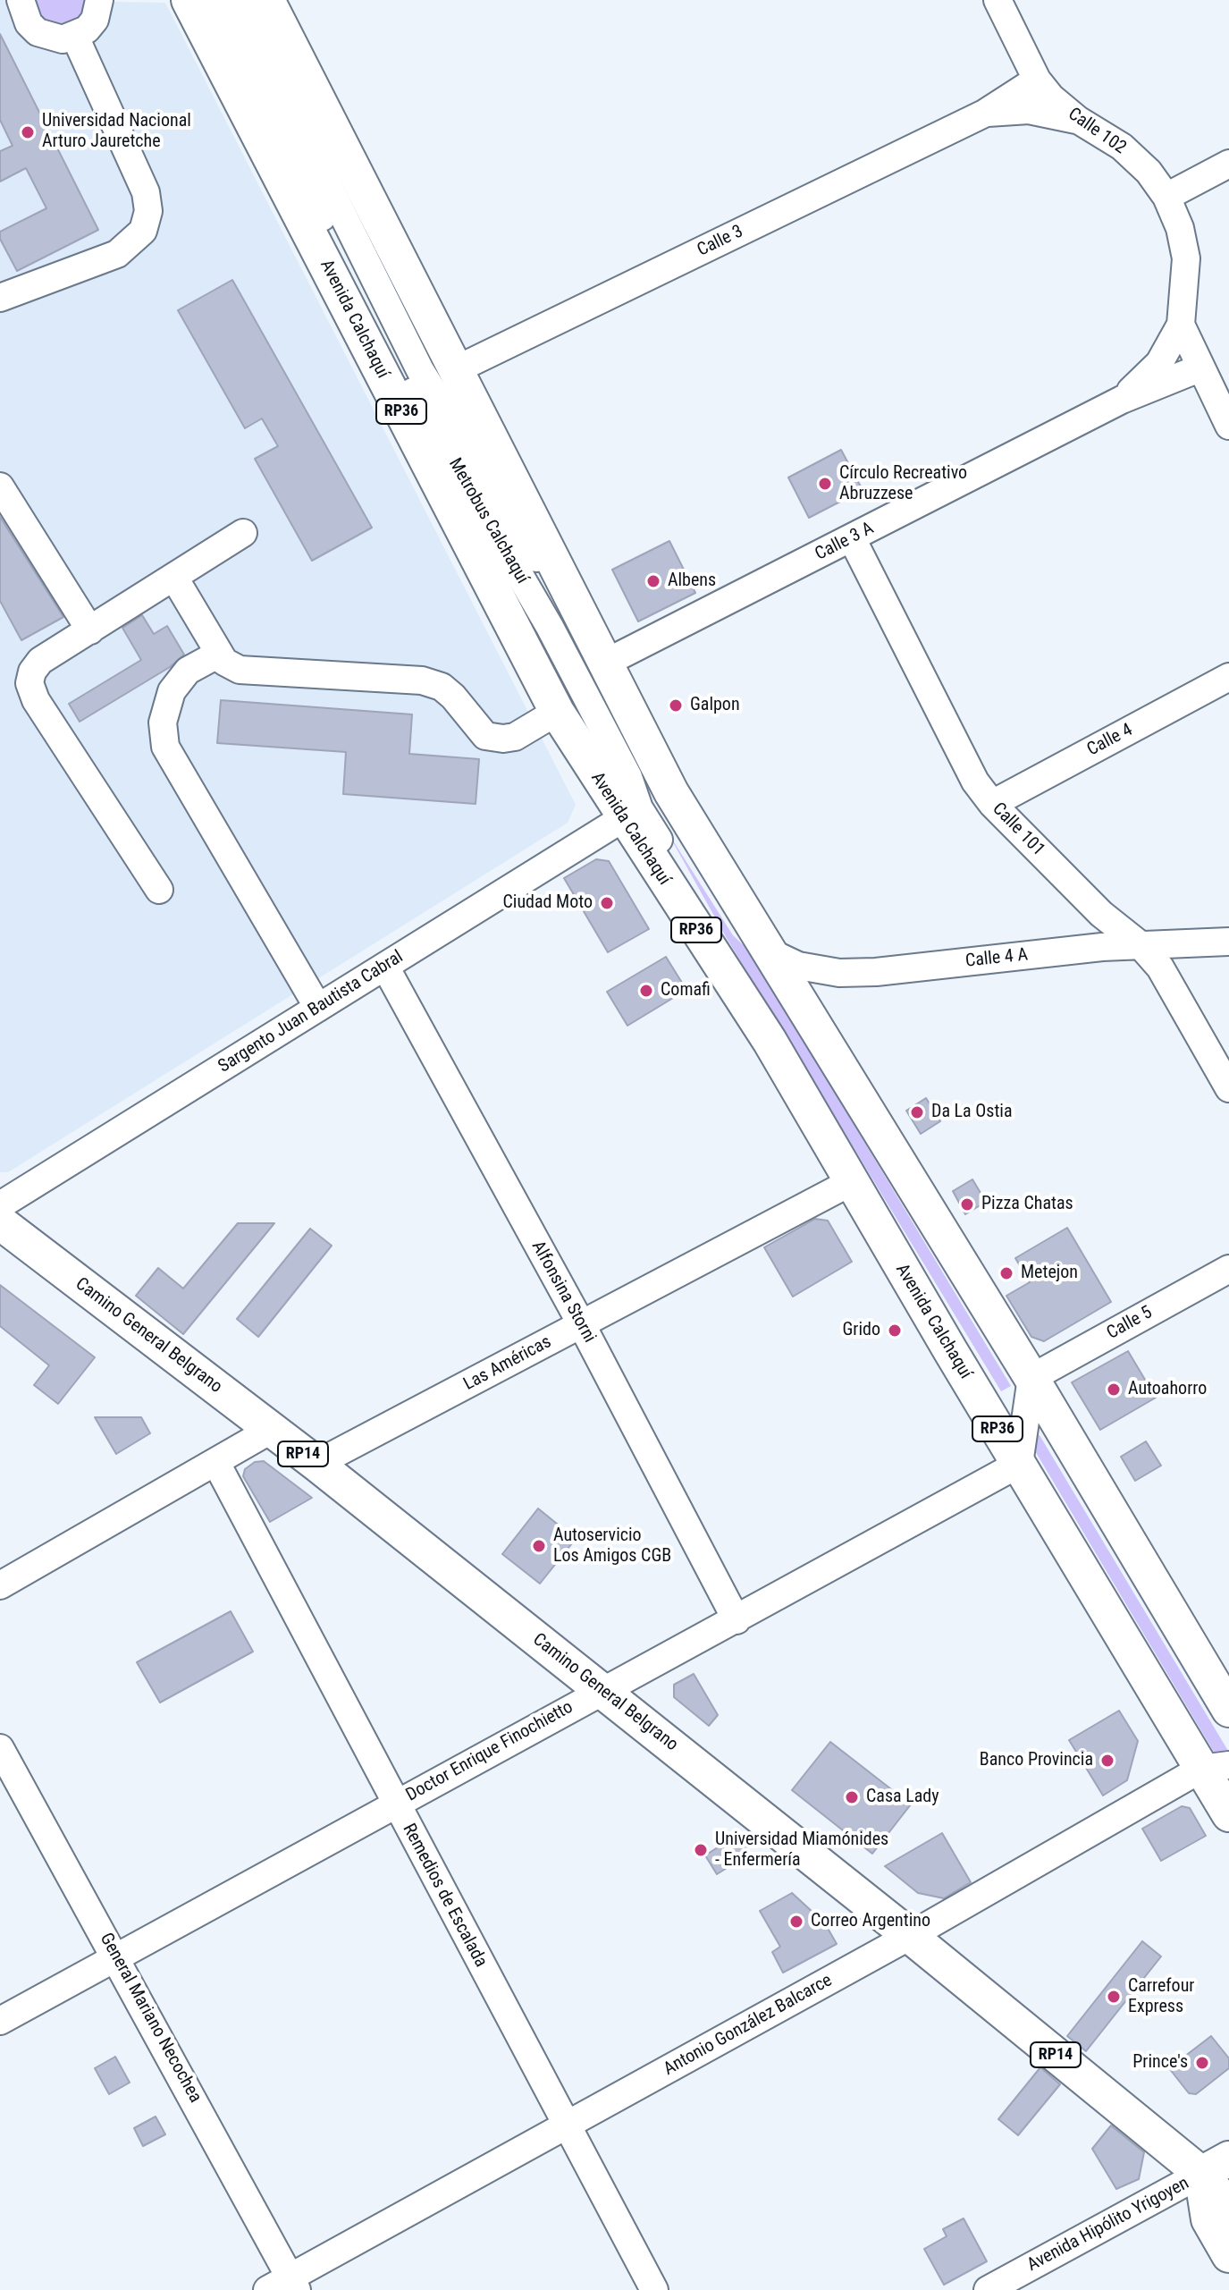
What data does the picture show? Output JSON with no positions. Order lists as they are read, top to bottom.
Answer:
{
  "streets": {
    "main road": [
      "Avenida Calchaquí",
      "RP36",
      "Camino General Belgrano",
      "RP14"
    ],
    "street": [
      "Calle 102",
      "Calle 3",
      "Metrobus Calchaquí",
      "Calle 3 A",
      "Calle 4",
      "Calle 101",
      "Calle 4 A",
      "Sargento Juan Bautista Cabral",
      "Alfonsina Storni",
      "Calle 5",
      "Las Américas",
      "Doctor Enrique Finochietto",
      "Remedios de Escalada",
      "General Mariano Necochea",
      "Antonio González Balcarce",
      "Avenida Hipólito Yrigoyen"
    ]
  },
  "crossings": [
    ["Calle 102", "Calle 3"],
    ["Calle 102", "Calle 3 A"],
    ["Calle 3", "RP36"],
    ["Avenida Calchaquí", "Metrobus Calchaquí"],
    ["Avenida Calchaquí", "Sargento Juan Bautista Cabral"],
    ["Avenida Calchaquí", "Las Américas"],
    ["Avenida Calchaquí", "Doctor Enrique Finochietto"],
    ["Avenida Calchaquí", "Antonio González Balcarce"],
    ["RP36", "Metrobus Calchaquí"],
    ["RP36", "Calle 3 A"],
    ["RP36", "Calle 4 A"],
    ["RP36", "Calle 5"],
    ["Metrobus Calchaquí", "Calle 3 A"],
    ["Metrobus Calchaquí", "Sargento Juan Bautista Cabral"],
    ["Calle 3 A", "Calle 101"],
    ["Calle 4", "Calle 101"],
    ["Calle 101", "Calle 4 A"],
    ["Sargento Juan Bautista Cabral", "Alfonsina Storni"],
    ["Alfonsina Storni", "Las Américas"],
    ["Alfonsina Storni", "Doctor Enrique Finochietto"],
    ["Camino General Belgrano", "Las Américas"],
    ["Camino General Belgrano", "Doctor Enrique Finochietto"],
    ["Camino General Belgrano", "Antonio González Balcarce"],
    ["Camino General Belgrano", "Avenida Hipólito Yrigoyen"],
    ["Doctor Enrique Finochietto", "Remedios de Escalada"],
    ["Doctor Enrique Finochietto", "General Mariano Necochea"],
    ["Remedios de Escalada", "Antonio González Balcarce"],
    ["General Mariano Necochea", "Antonio González Balcarce"]
  ],
  "places": [
    "Universidad Nacional Arturo Jauretche",
    "Círculo Recreativo Abruzzese",
    "Albens",
    "Galpon",
    "Ciudad Moto",
    "Comafi",
    "Da La Ostia",
    "Pizza Chatas",
    "Metejon",
    "Grido",
    "Autoahorro",
    "Autoservicio Los Amigos CGB",
    "Banco Provincia",
    "Casa Lady",
    "Universidad Miamónides - Enfermería",
    "Correo Argentino",
    "Carrefour Express",
    "Prince's"
  ]
}
